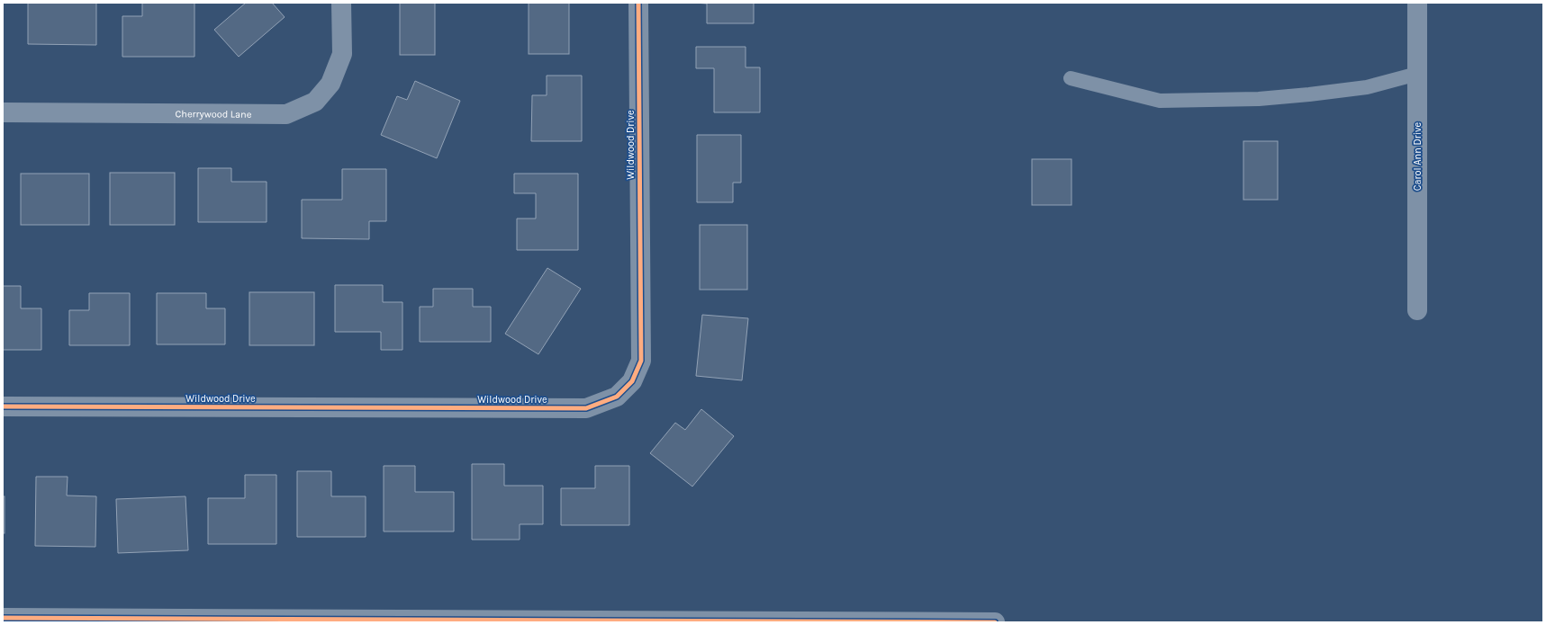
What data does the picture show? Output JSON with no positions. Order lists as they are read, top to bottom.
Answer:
{
  "streets": {
    "street": ["Cherrywood Lane", "Wildwood Drive", "Carol Ann Drive"]
  }
}
